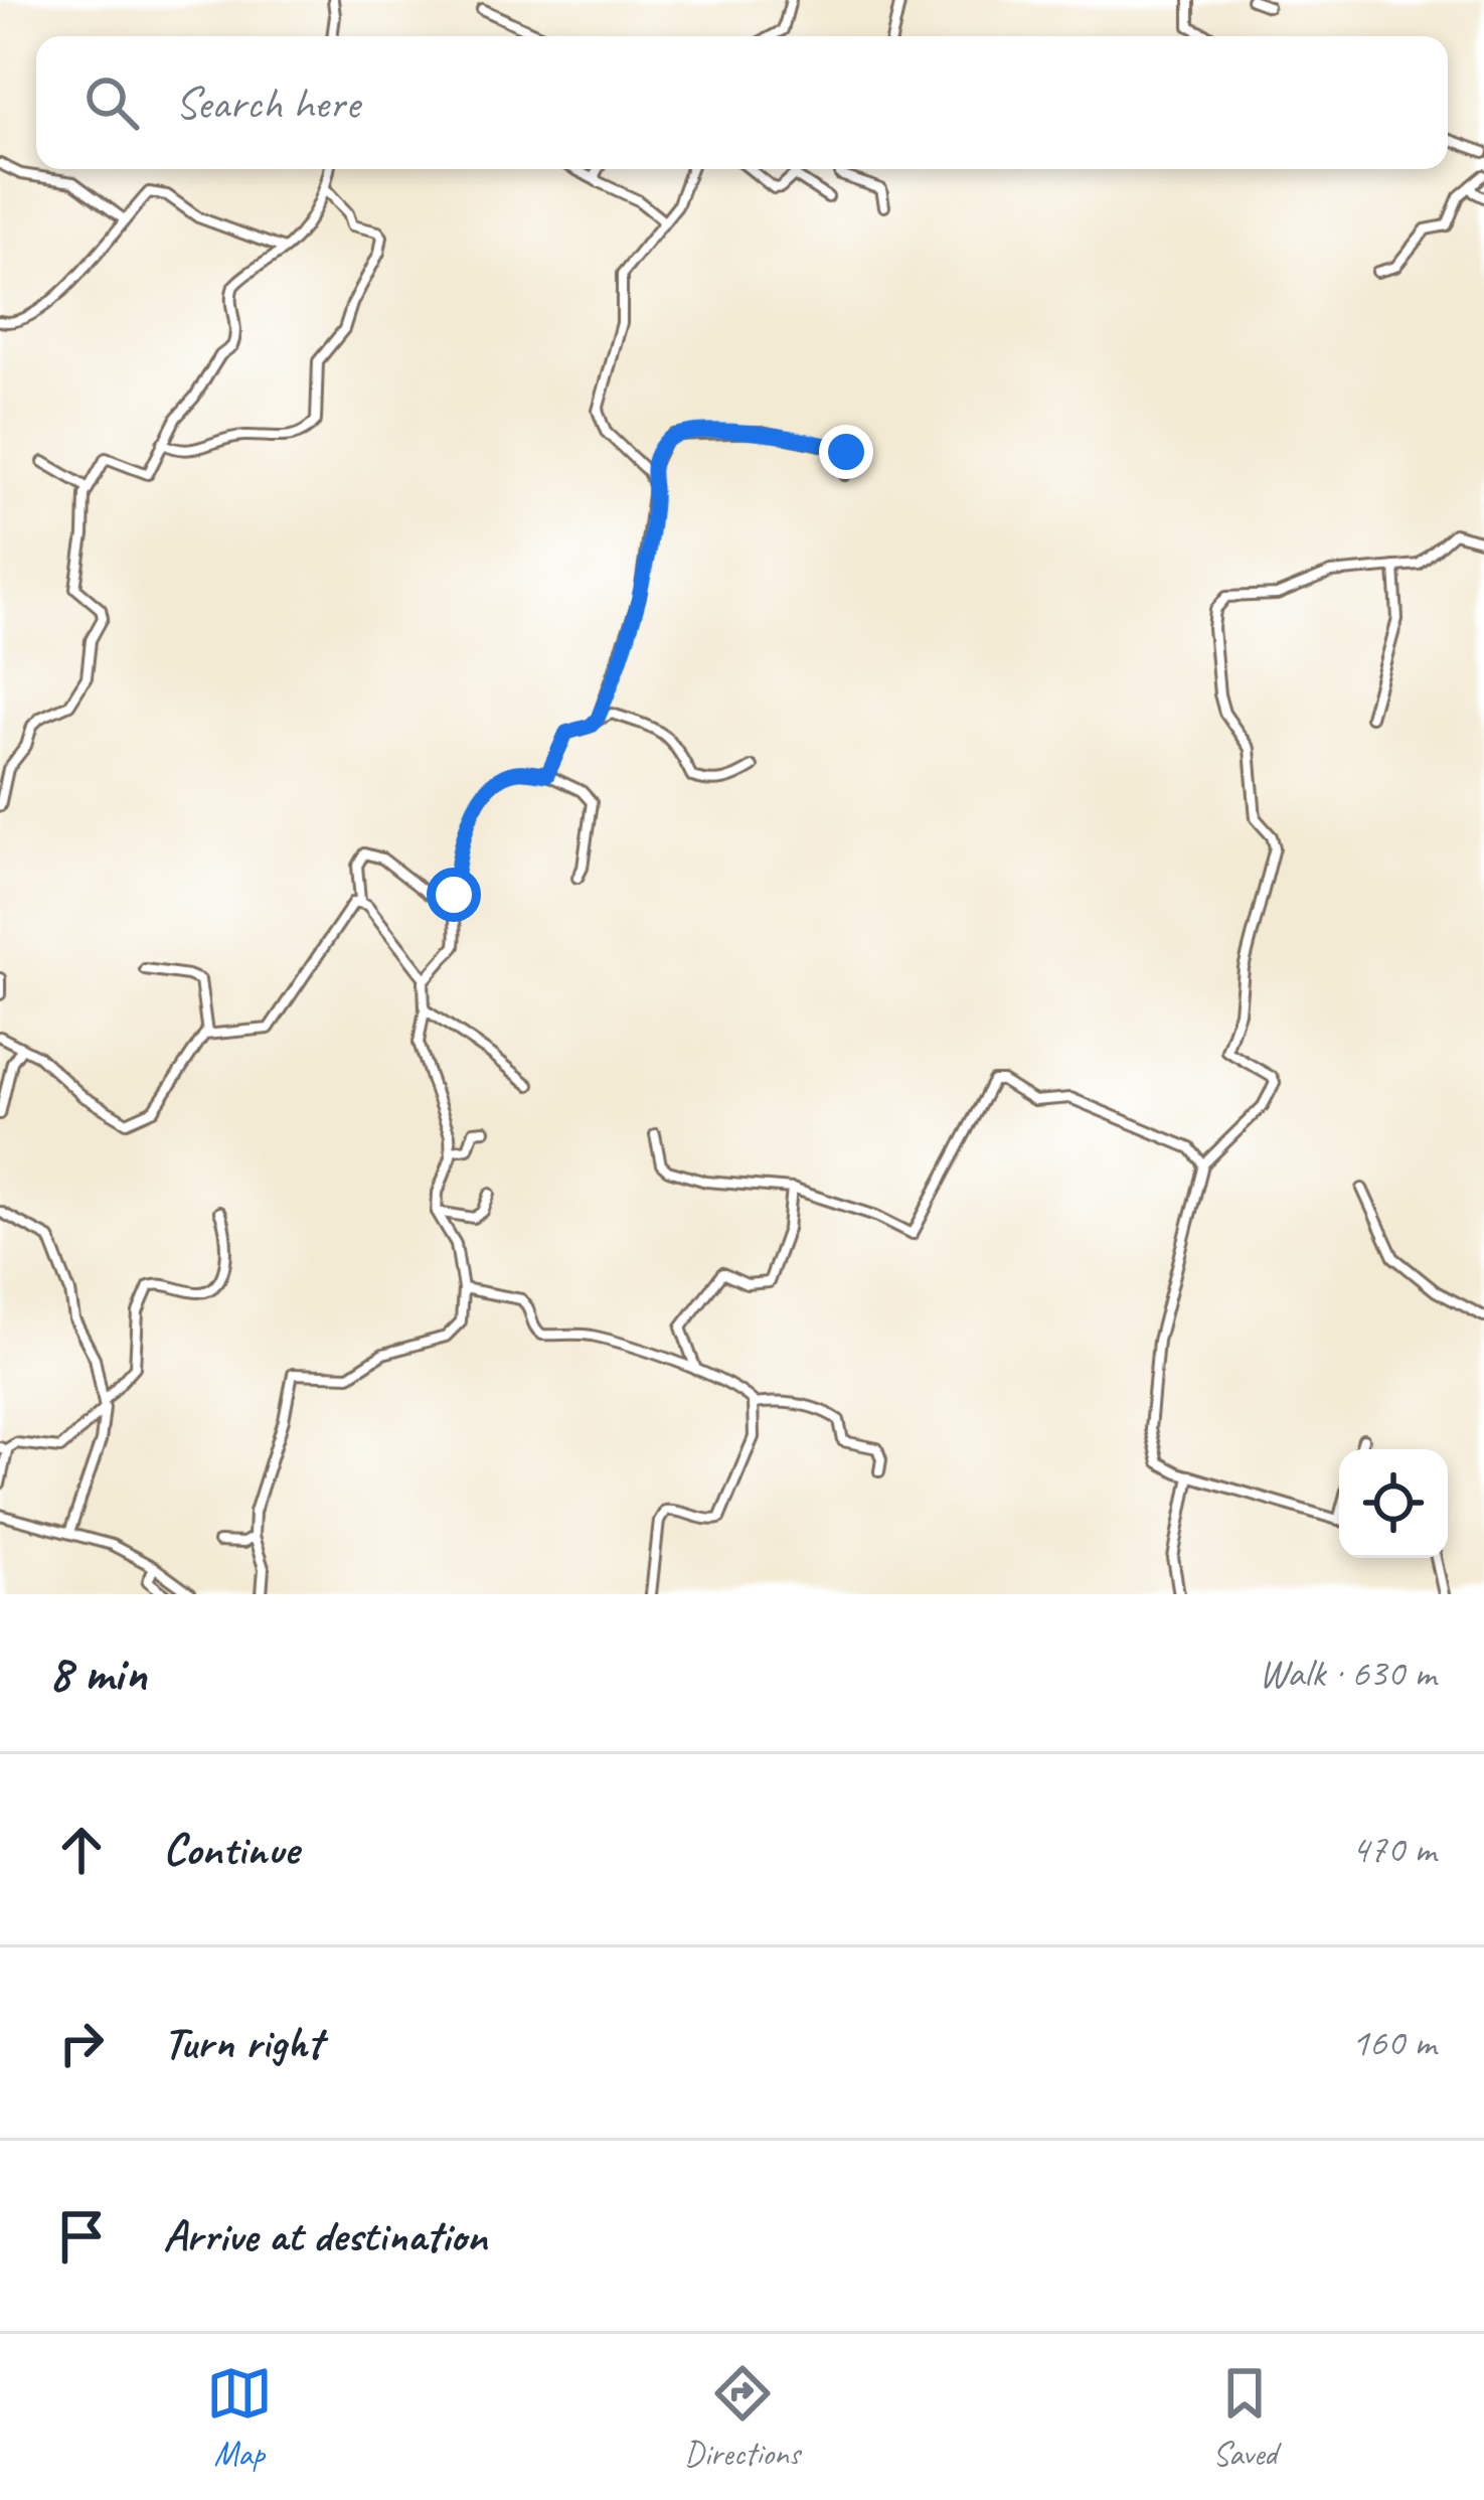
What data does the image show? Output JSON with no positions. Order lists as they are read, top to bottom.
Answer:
{
  "page": {
    "search": "Search here",
    "heading": ["8 min", "Walk · 630 m"],
    "list": [
      ["Continue", "470 m"],
      ["Turn right", "160 m"],
      "Arrive at destination"
    ],
    "nav": ["Map", "Directions", "Saved"]
  }
}
